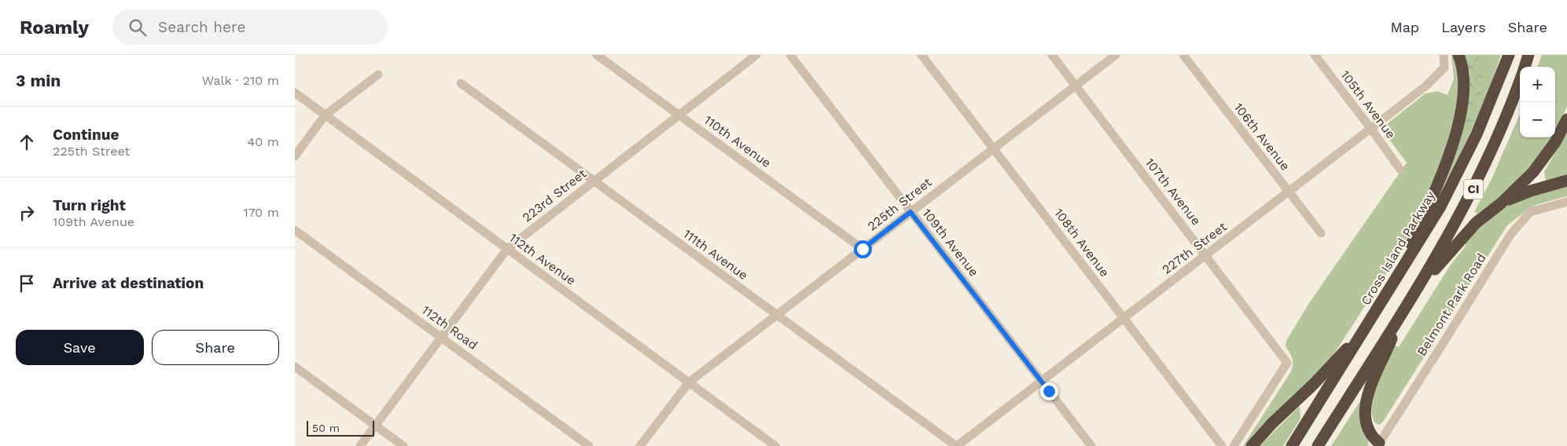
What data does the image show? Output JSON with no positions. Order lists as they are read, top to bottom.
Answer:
{
  "streets": {
    "highway": ["CI", "Cross Island Parkway"],
    "street": [
      "105th Avenue",
      "106th Avenue",
      "110th Avenue",
      "107th Avenue",
      "223rd Street",
      "225th Street",
      "109th Avenue",
      "108th Avenue",
      "227th Street",
      "111th Avenue",
      "112th Avenue",
      "Belmont Park Road",
      "112th Road"
    ]
  },
  "crossings": [
    ["105th Avenue", "227th Street"],
    ["106th Avenue", "227th Street"],
    ["110th Avenue", "223rd Street"],
    ["110th Avenue", "225th Street"],
    ["107th Avenue", "225th Street"],
    ["107th Avenue", "227th Street"],
    ["223rd Street", "111th Avenue"],
    ["223rd Street", "112th Avenue"],
    ["223rd Street", "112th Road"],
    ["225th Street", "109th Avenue"],
    ["225th Street", "108th Avenue"],
    ["225th Street", "111th Avenue"],
    ["225th Street", "112th Avenue"],
    ["109th Avenue", "227th Street"],
    ["108th Avenue", "227th Street"],
    ["227th Street", "111th Avenue"]
  ],
  "scale_bar": "50 m",
  "page": {
    "header": "Roamly",
    "search": "Search here",
    "nav": ["Map", "Layers", "Share"],
    "heading": ["3 min", "Walk · 210 m"],
    "map_buttons": ["+", "−"],
    "list": [
      ["Continue", "225th Street", "40 m"],
      ["Turn right", "109th Avenue", "170 m"],
      "Arrive at destination"
    ],
    "buttons": ["Save", "Share"],
    "scale": "50 m"
  }
}
